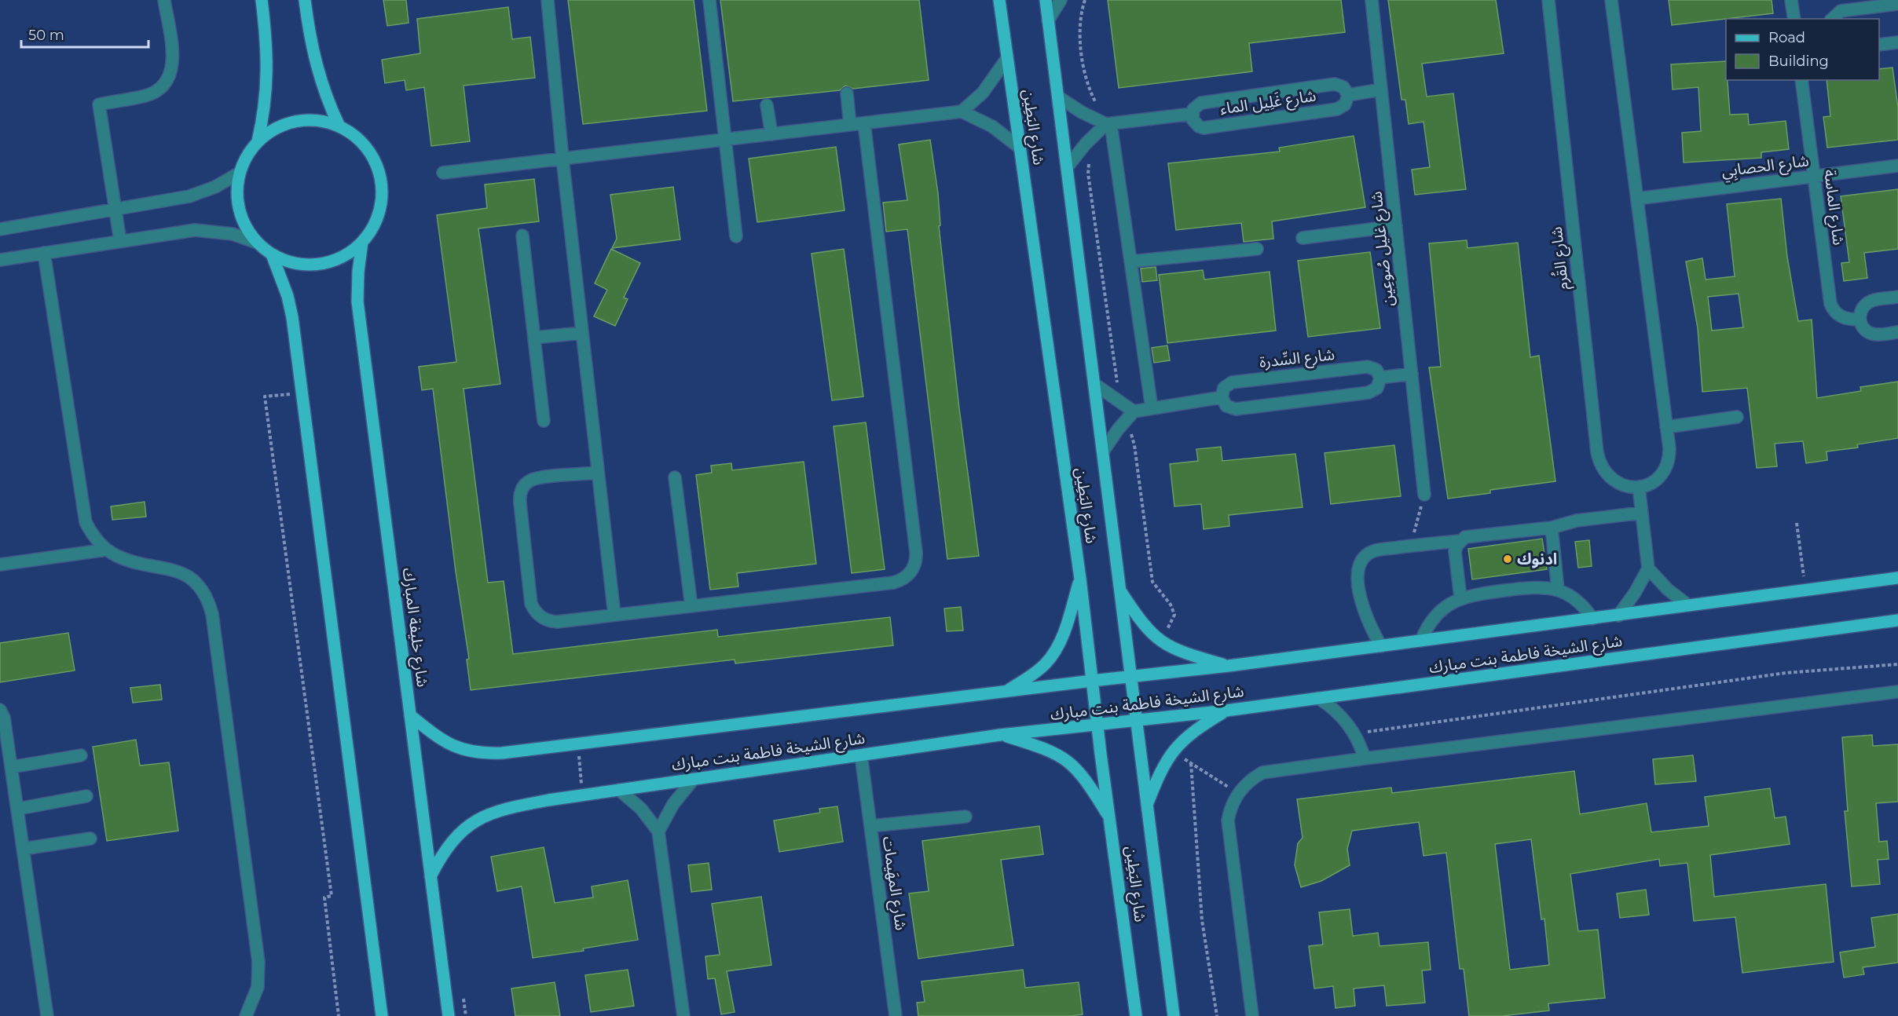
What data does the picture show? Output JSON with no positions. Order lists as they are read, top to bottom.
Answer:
{
  "streets": {
    "main road": ["شارع البَطِين", "شارع خليفة المبارك", "شارع الشيخة فاطمة بنت مبارك"],
    "street": [
      "شارع غَلِيل الماء",
      "شارع الحصابِي",
      "شارع الماسة",
      "شارع غليل صُوعِين",
      "شارع القُرم",
      "شارع السِّدرة",
      "شارع المهَيمات"
    ]
  },
  "crossings": [
    ["شارع البَطِين", "شارع الشيخة فاطمة بنت مبارك"],
    ["شارع الحصابِي", "شارع الماسة"],
    ["شارع خليفة المبارك", "شارع الشيخة فاطمة بنت مبارك"],
    ["شارع الشيخة فاطمة بنت مبارك", "شارع المهَيمات"]
  ],
  "places": ["ادنوك"],
  "legend": ["Road", "Building"],
  "scale_bar": "50 m"
}
